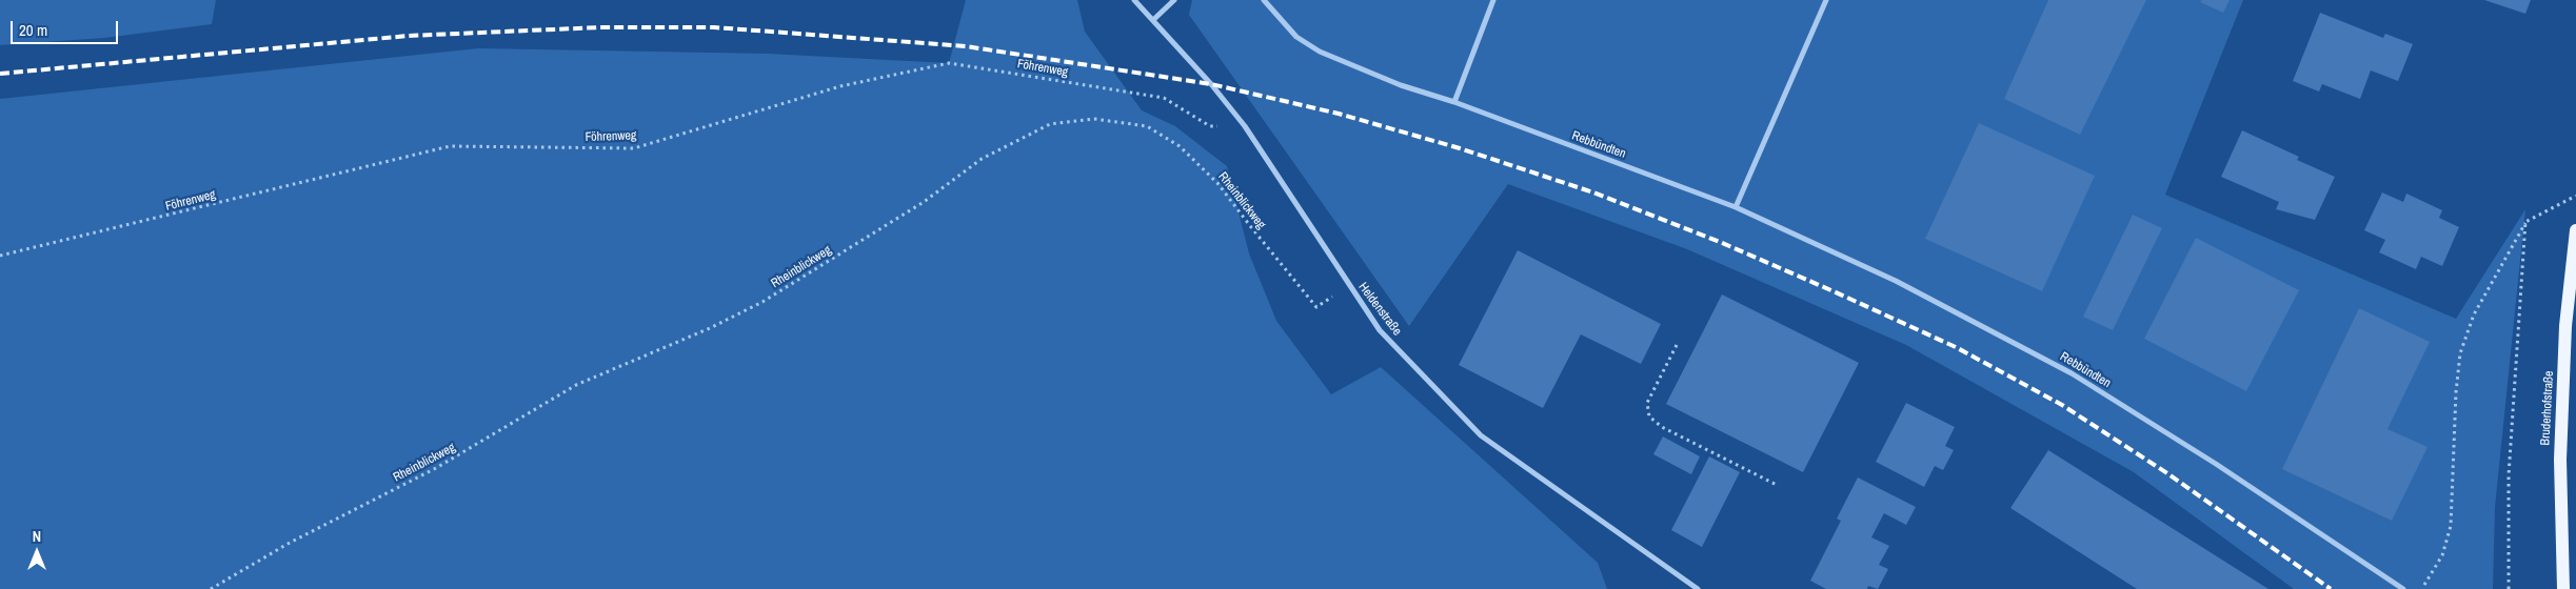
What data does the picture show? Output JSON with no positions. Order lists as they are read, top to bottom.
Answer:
{
  "streets": {
    "main road": ["Bruderhofstraße"],
    "street": ["Rebbündten", "Heldenstraße"],
    "path": ["Föhrenweg", "Rheinblickweg"]
  },
  "crossings": [
    ["Föhrenweg", "Heldenstraße"],
    ["Rheinblickweg", "Heldenstraße"]
  ],
  "scale_bar": "20 m",
  "north": "top"
}
